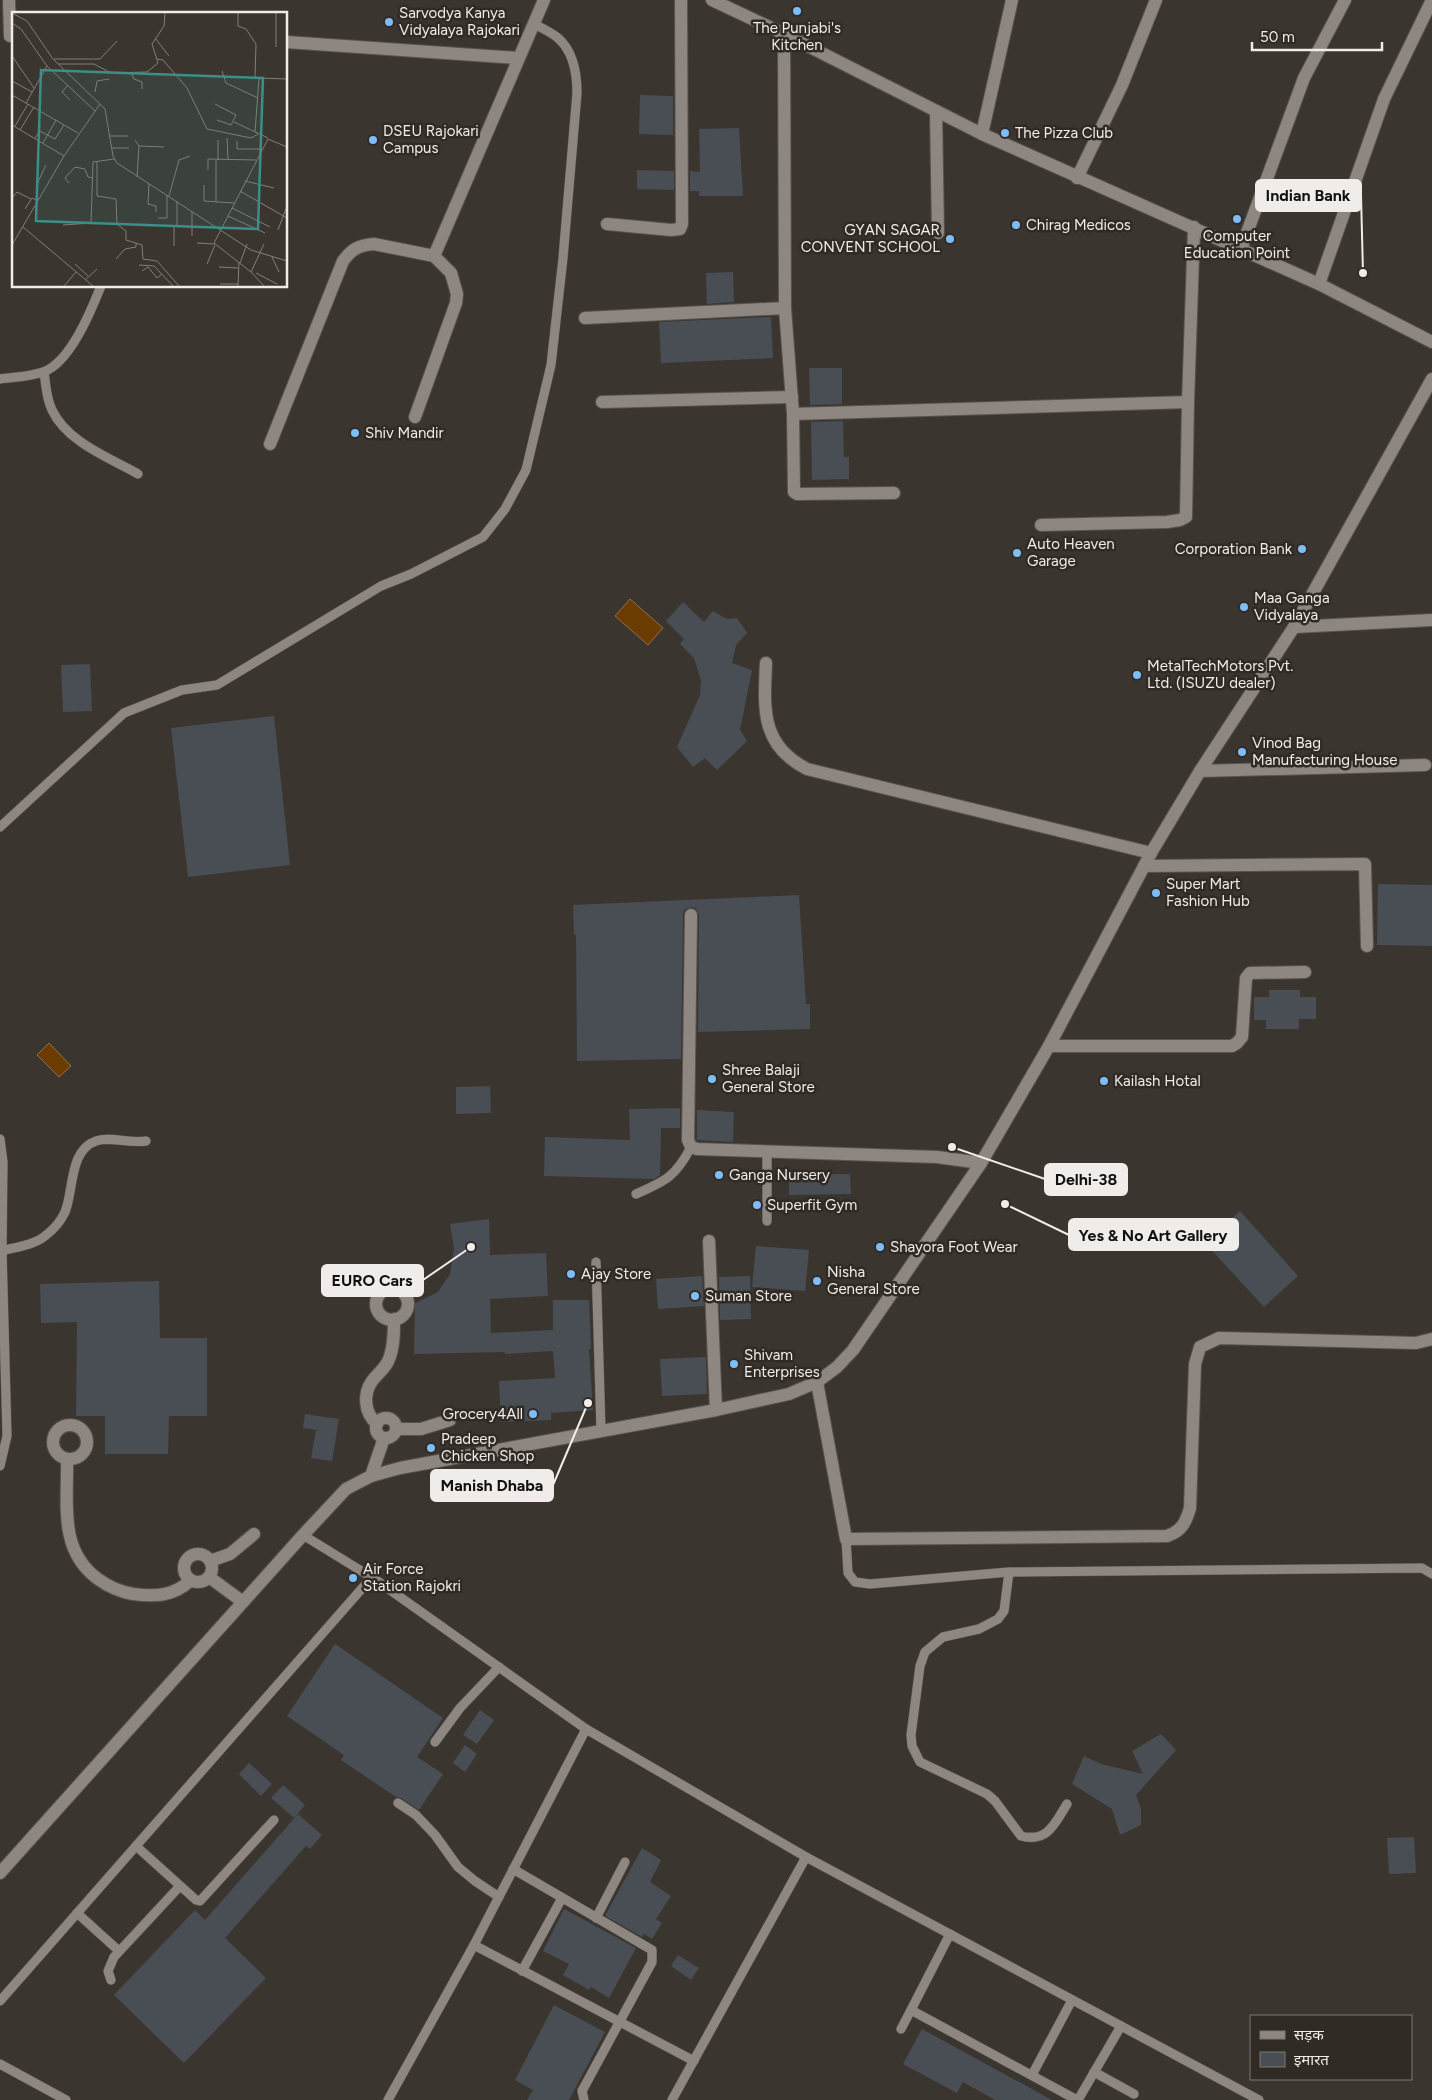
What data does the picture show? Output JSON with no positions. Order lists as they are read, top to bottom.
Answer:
{
  "places": [
    "The Punjabi's Kitchen",
    "Sarvodya Kanya Vidyalaya Rajokari",
    "The Pizza Club",
    "DSEU Rajokari Campus",
    "Computer Education Point",
    "Chirag Medicos",
    "GYAN SAGAR CONVENT SCHOOL",
    "Indian Bank",
    "Shiv Mandir",
    "Corporation Bank",
    "Auto Heaven Garage",
    "Maa Ganga Vidyalaya",
    "MetalTechMotors Pvt. Ltd. (ISUZU dealer)",
    "Vinod Bag Manufacturing House",
    "Super Mart Fashion Hub",
    "Shree Balaji General Store",
    "Kailash Hotal",
    "Delhi-38",
    "Ganga Nursery",
    "Yes & No Art Gallery",
    "Superfit Gym",
    "EURO Cars",
    "Shayora Foot Wear",
    "Ajay Store",
    "Nisha General Store",
    "Suman Store",
    "Shivam Enterprises",
    "Manish Dhaba",
    "Grocery4All",
    "Pradeep Chicken Shop",
    "Air Force Station Rajokri"
  ],
  "legend": ["सड़क", "इमारत"],
  "scale_bar": "50 m"
}
